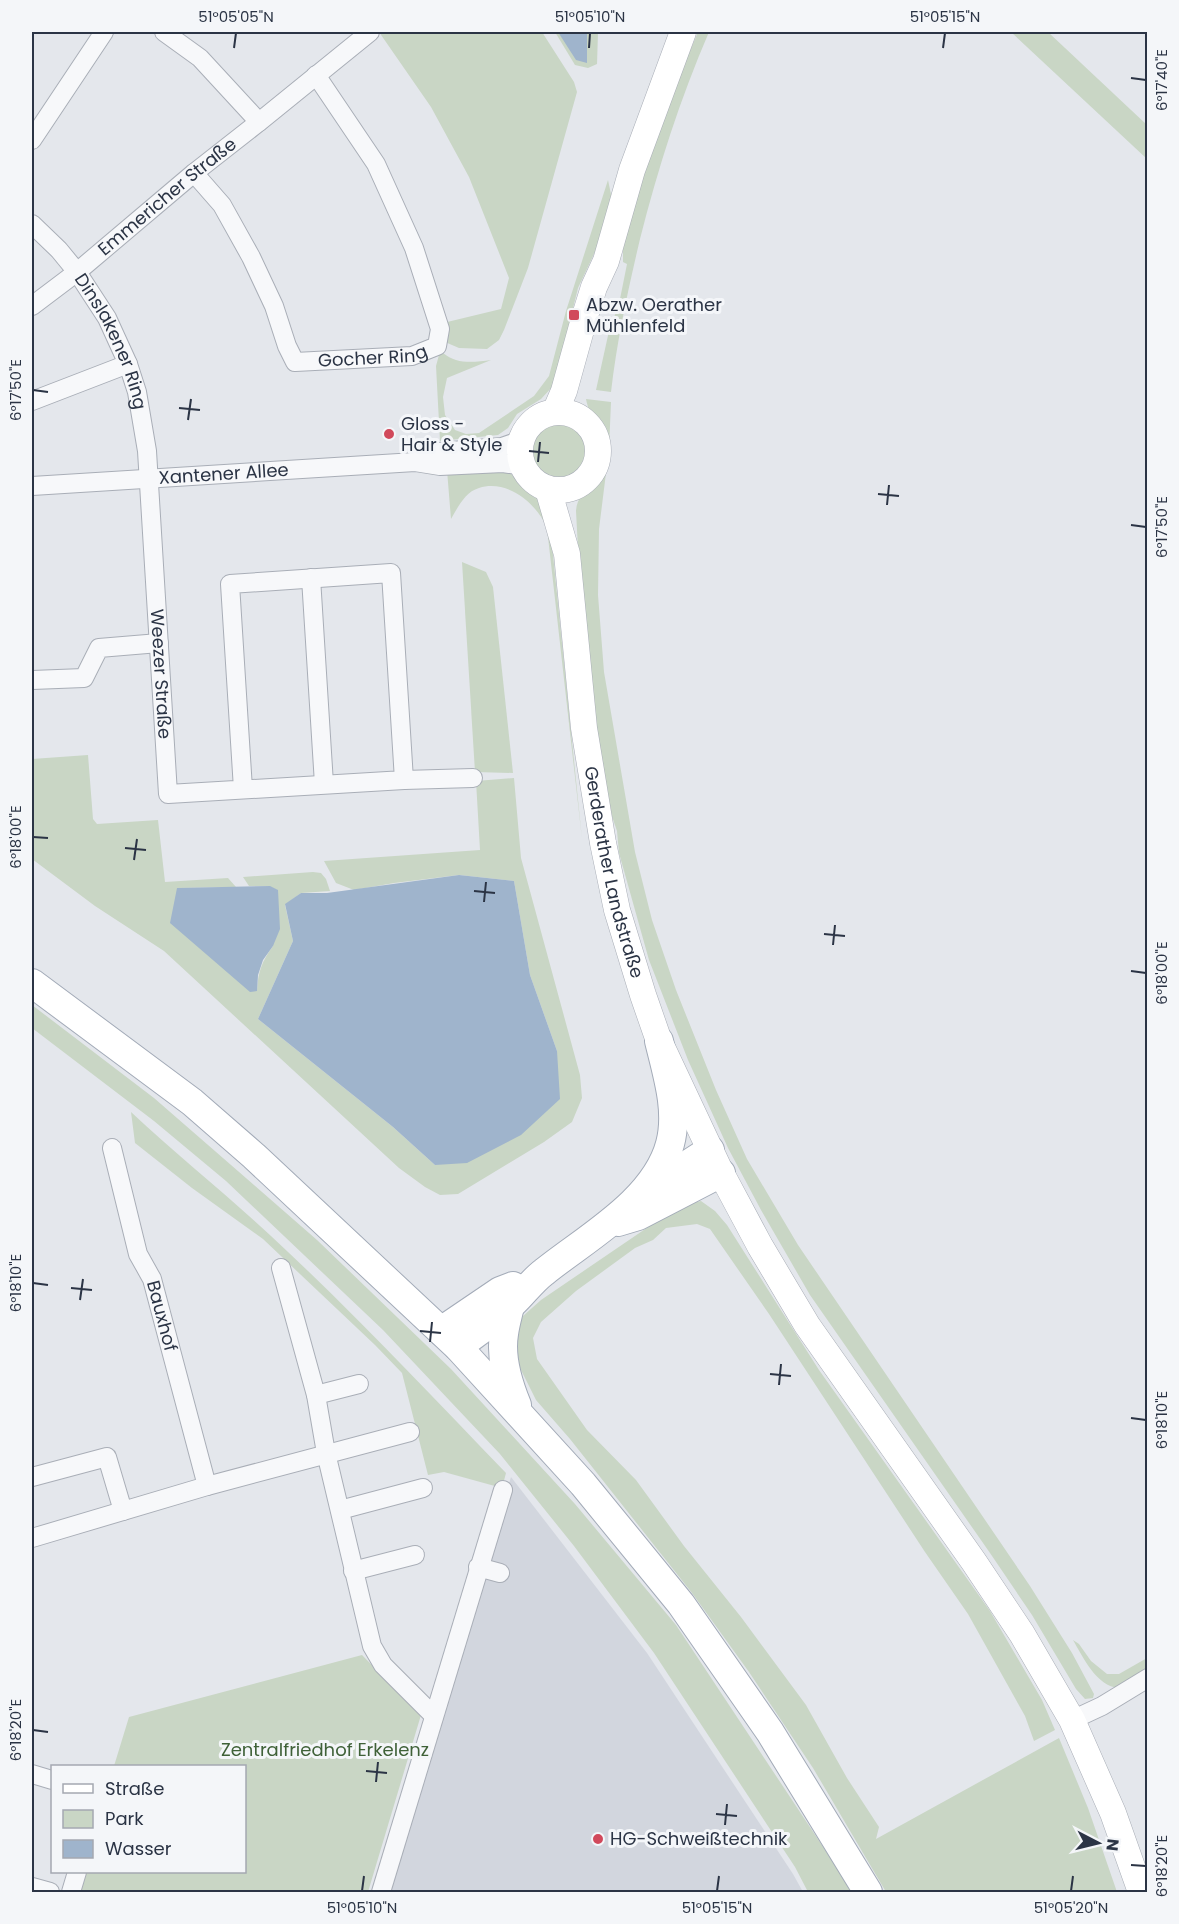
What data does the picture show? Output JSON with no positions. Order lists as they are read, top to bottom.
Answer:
{
  "streets": {
    "main road": ["Gerderather Landstraße"],
    "street": [
      "Emmericher Straße",
      "Dinslakener Ring",
      "Gocher Ring",
      "Xantener Allee",
      "Weezer Straße",
      "Bauxhof"
    ]
  },
  "crossings": [
    ["Emmericher Straße", "Dinslakener Ring"],
    ["Emmericher Straße", "Gocher Ring"],
    ["Dinslakener Ring", "Xantener Allee"],
    ["Dinslakener Ring", "Weezer Straße"],
    ["Xantener Allee", "Weezer Straße"],
    ["Xantener Allee", "Gerderather Landstraße"]
  ],
  "parks": ["Zentralfriedhof Erkelenz"],
  "places": {
    "transit": ["Abzw. Oerather Mühlenfeld"],
    "other": ["Gloss - Hair & Style", "HG-Schweißtechnik"]
  },
  "legend": ["Straße", "Park", "Wasser"],
  "north": "right",
  "coordinates": [
    "51°05'05\"N",
    "51°05'10\"N",
    "51°05'15\"N",
    "6°17'40\"E",
    "6°17'50\"E",
    "6°18'00\"E",
    "6°18'10\"E",
    "6°18'20\"E",
    "51°05'20\"N"
  ]
}
